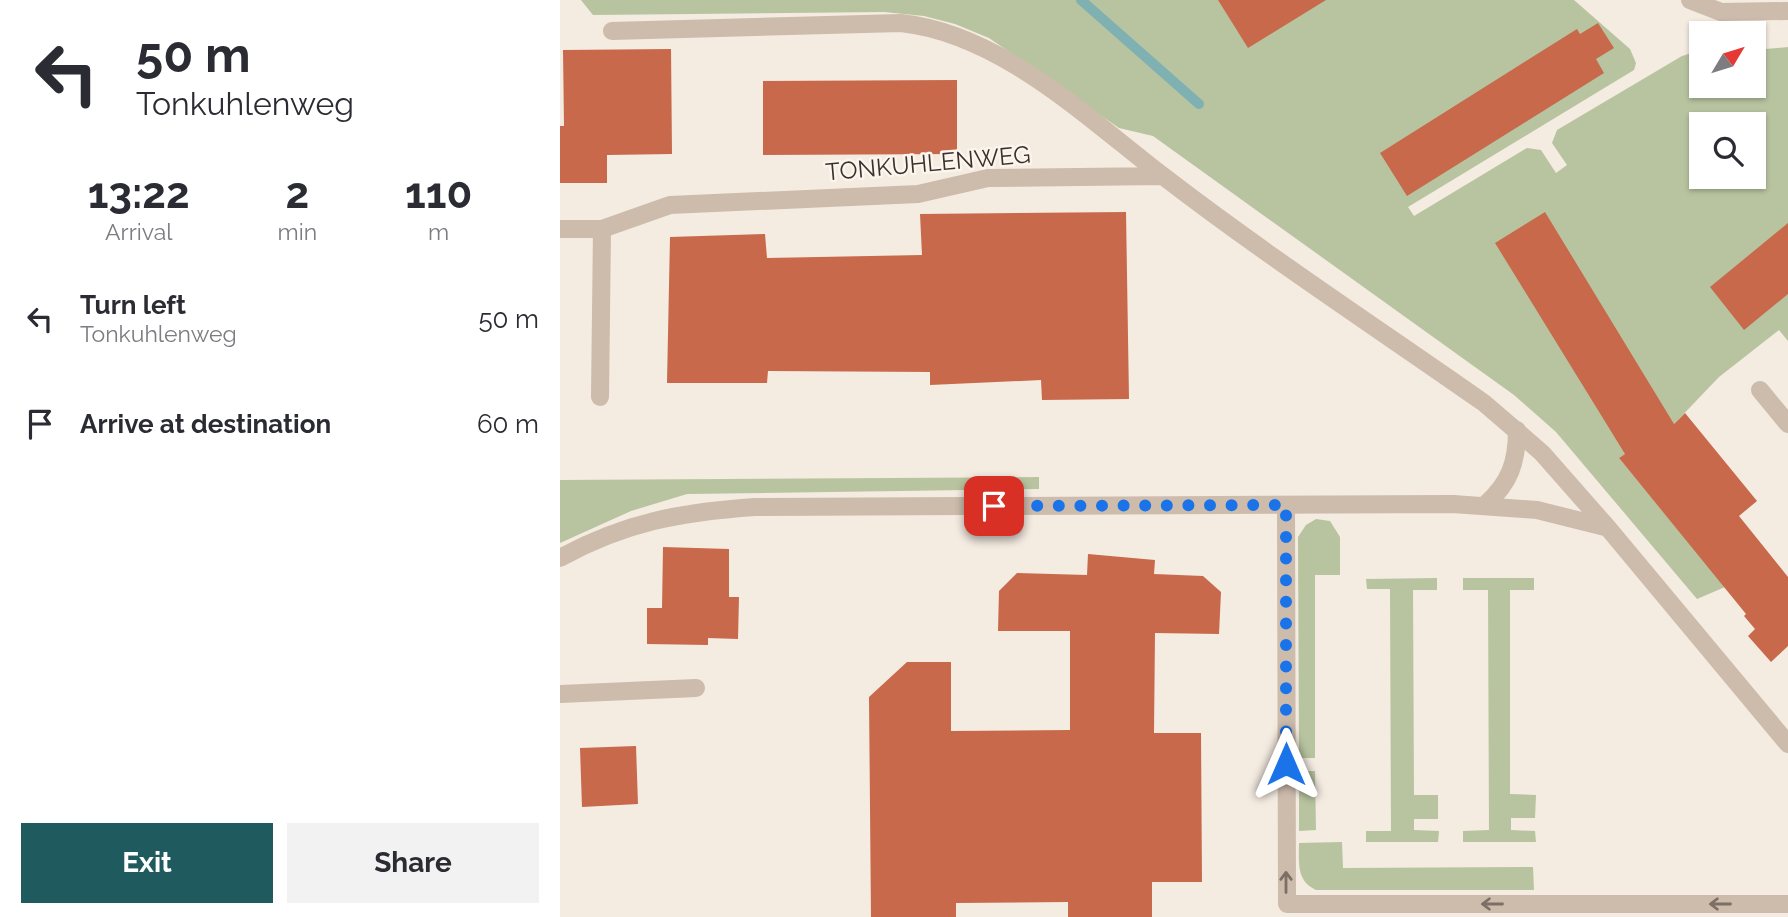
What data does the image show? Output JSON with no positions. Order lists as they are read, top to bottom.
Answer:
{
  "streets": {
    "street": ["TONKUHLENWEG"]
  },
  "north": "top right",
  "page": {
    "turn": ["50 m", "Tonkuhlenweg"],
    "eta": [
      "13:22",
      "Arrival",
      "2",
      "min",
      "110",
      "m"
    ],
    "list": [
      {
        "name": "Turn left",
        "note": "Tonkuhlenweg",
        "value": "50 m"
      },
      {
        "name": "Arrive at destination",
        "value": "60 m"
      }
    ],
    "buttons": ["Exit", "Share"]
  }
}
